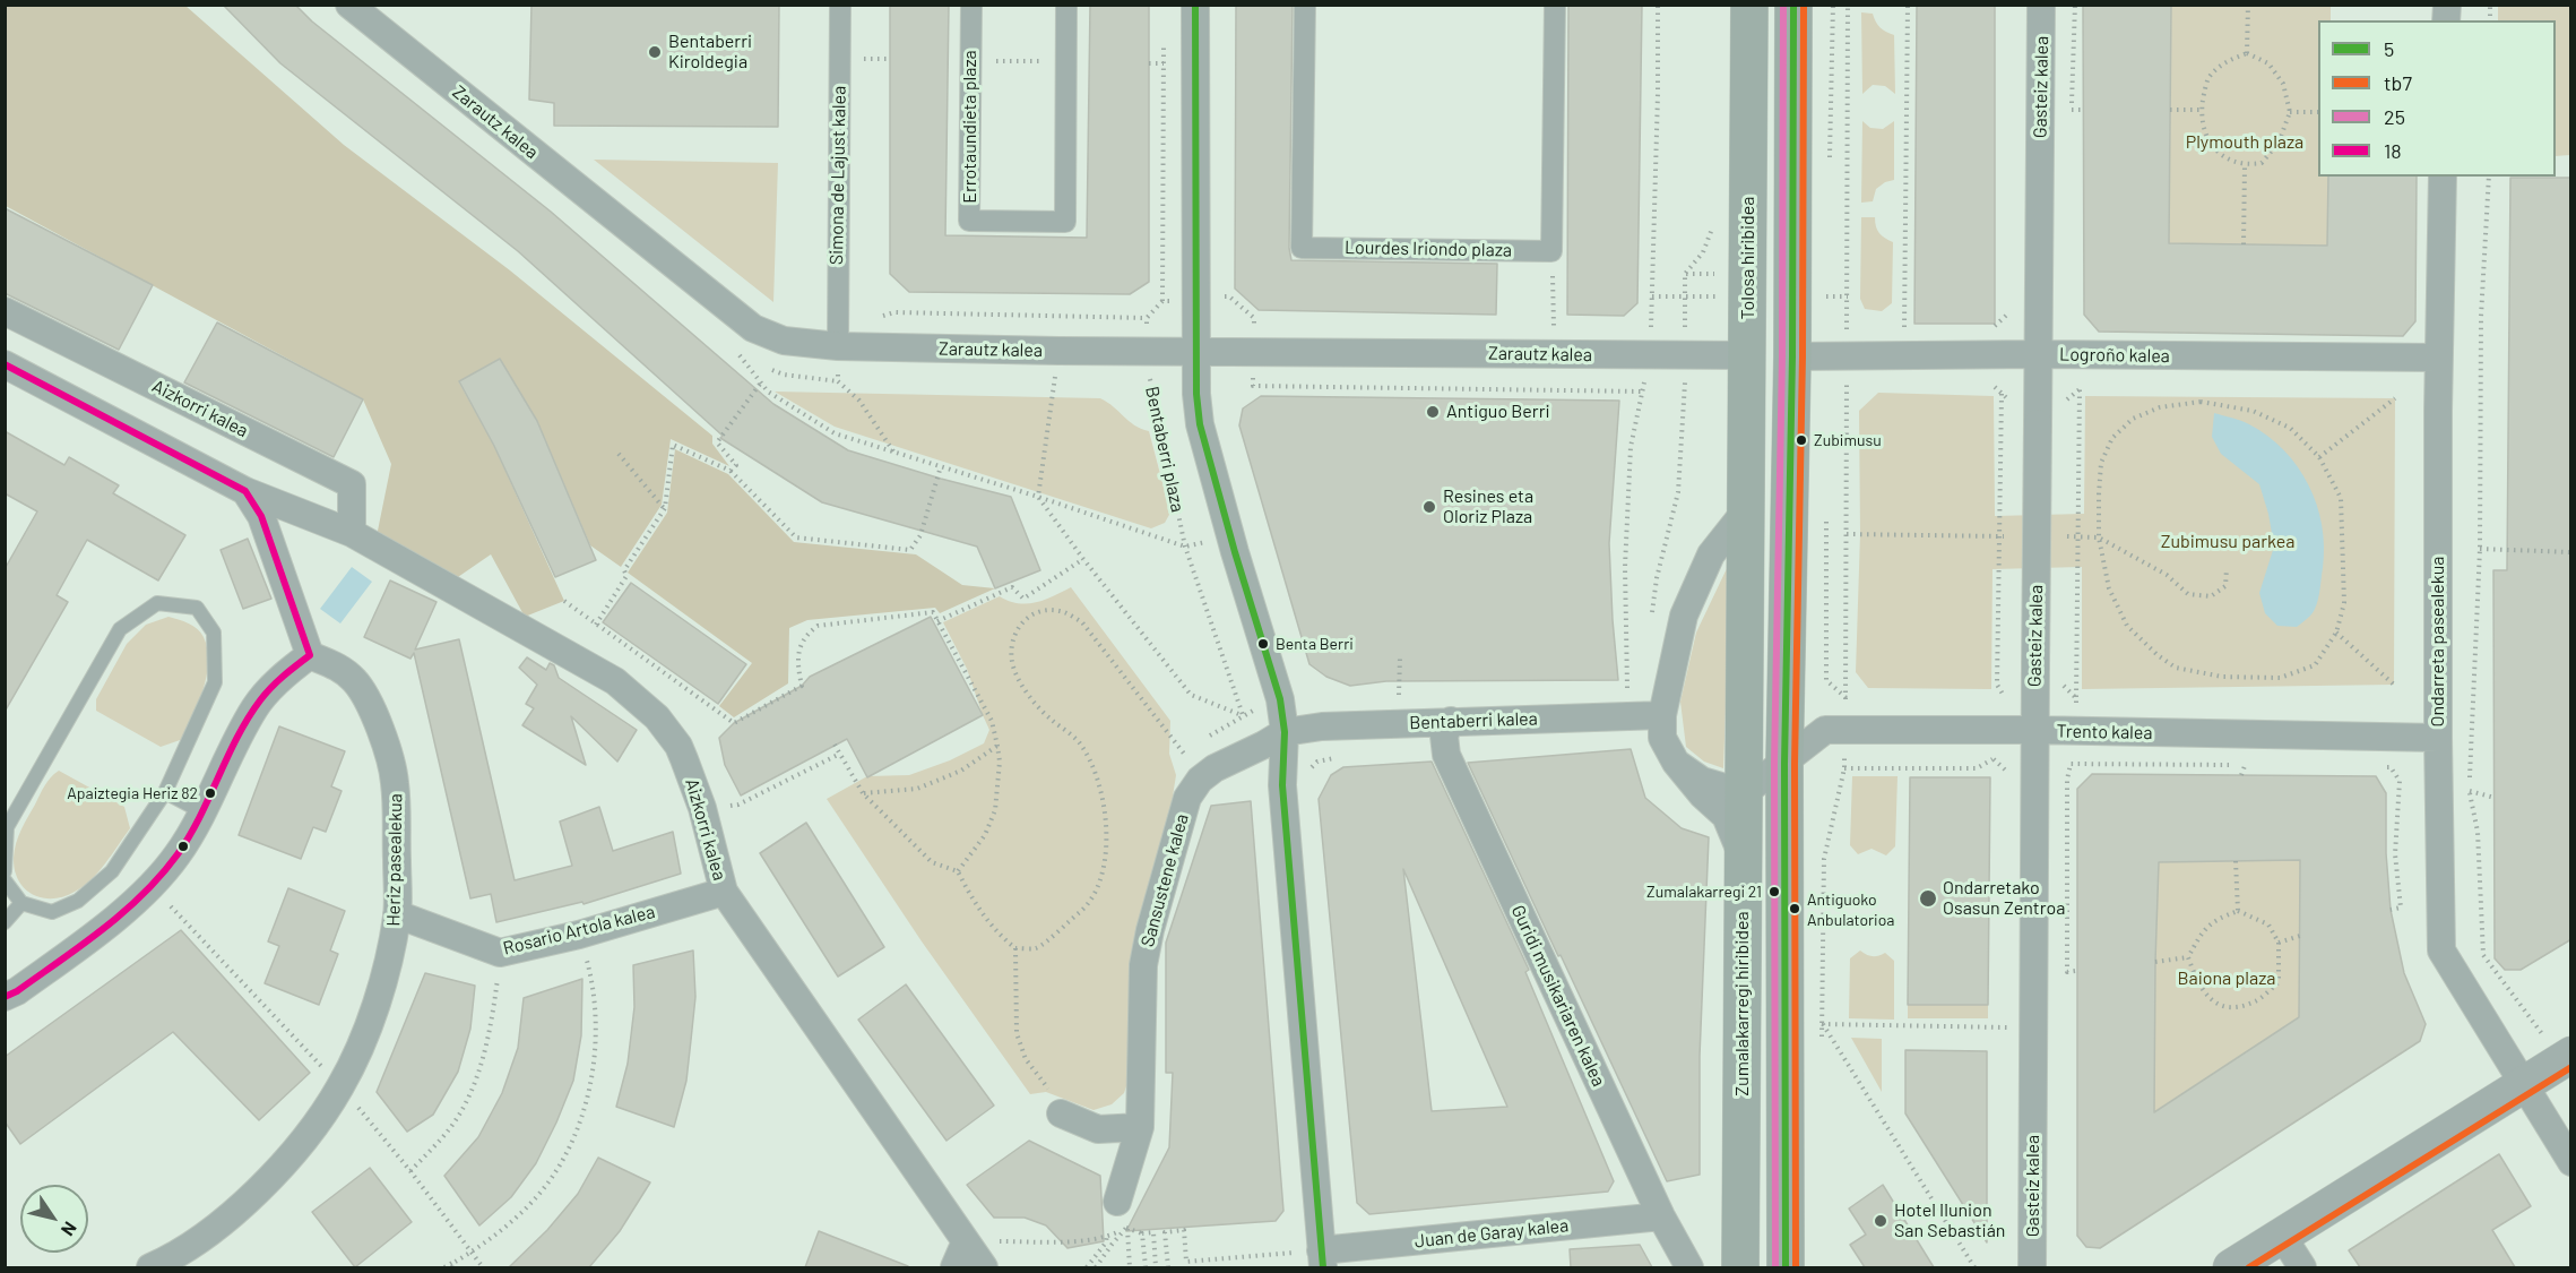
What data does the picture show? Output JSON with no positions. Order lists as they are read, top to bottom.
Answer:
{
  "streets": {
    "main road": ["Tolosa hiribidea", "Zumalakarregi hiribidea"],
    "street": [
      "Gasteiz kalea",
      "Zarautz kalea",
      "Errotaundieta plaza",
      "Simona de Lajust kalea",
      "Lourdes Iriondo plaza",
      "Logroño kalea",
      "Aizkorri kalea",
      "Ondarreta pasealekua",
      "Bentaberri kalea",
      "Trento kalea",
      "Heriz pasealekua",
      "Sansustene kalea",
      "Rosario Artola kalea",
      "Guridi musikariaren kalea",
      "Juan de Garay kalea"
    ],
    "path": ["Bentaberri plaza"]
  },
  "crossings": [
    ["Gasteiz kalea", "Logroño kalea"],
    ["Gasteiz kalea", "Trento kalea"],
    ["Zarautz kalea", "Simona de Lajust kalea"],
    ["Zarautz kalea", "Tolosa hiribidea"],
    ["Zarautz kalea", "Bentaberri plaza"],
    ["Simona de Lajust kalea", "Bentaberri plaza"],
    ["Tolosa hiribidea", "Zumalakarregi hiribidea"],
    ["Logroño kalea", "Ondarreta pasealekua"],
    ["Aizkorri kalea", "Rosario Artola kalea"],
    ["Bentaberri plaza", "Sansustene kalea"],
    ["Ondarreta pasealekua", "Trento kalea"],
    ["Bentaberri kalea", "Sansustene kalea"],
    ["Bentaberri kalea", "Guridi musikariaren kalea"],
    ["Trento kalea", "Zumalakarregi hiribidea"],
    ["Heriz pasealekua", "Rosario Artola kalea"],
    ["Guridi musikariaren kalea", "Juan de Garay kalea"]
  ],
  "parks": ["Plymouth plaza", "Zubimusu parkea", "Baiona plaza"],
  "places": [
    "Bentaberri Kiroldegia",
    "Antiguo Berri",
    "Zubimusu",
    "Resines eta Oloriz Plaza",
    "Benta Berri",
    "Apaiztegia Heriz 82",
    "Zumalakarregi 21",
    "Ondarretako Osasun Zentroa",
    "Antiguoko Anbulatorioa",
    "Hotel Ilunion San Sebastián"
  ],
  "lines": [
    "transit line 5",
    "transit line tb7",
    "transit line 25",
    "transit line 18"
  ],
  "legend": [
    "5",
    "tb7",
    "25",
    "18"
  ],
  "north": "bottom right"
}
